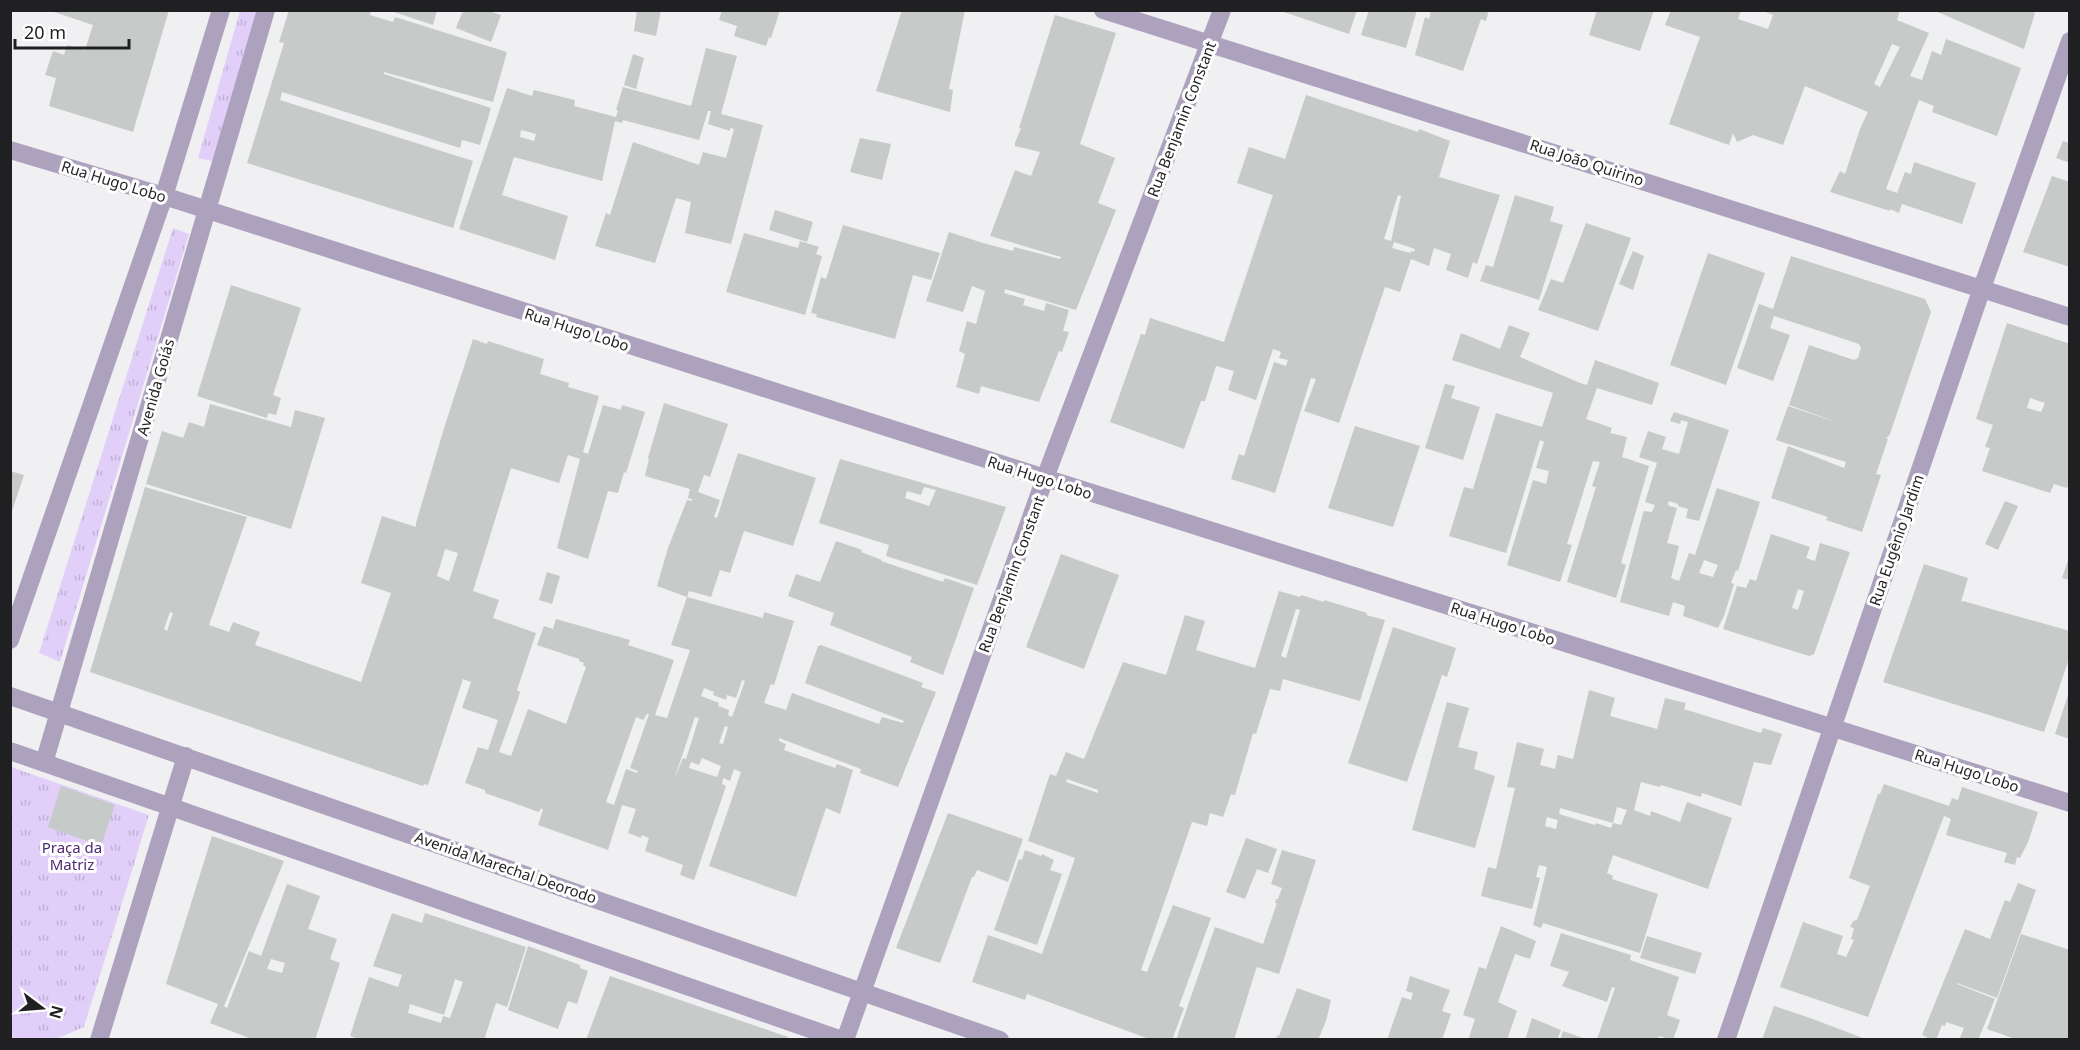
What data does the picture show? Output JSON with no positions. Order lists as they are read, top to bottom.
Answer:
{
  "streets": {
    "street": [
      "Rua Benjamin Constant",
      "Rua João Quirino",
      "Rua Hugo Lobo",
      "Avenida Goiás",
      "Rua Eugênio Jardim",
      "Avenida Marechal Deorodo"
    ]
  },
  "crossings": [
    ["Rua Benjamin Constant", "Rua João Quirino"],
    ["Rua Benjamin Constant", "Rua Hugo Lobo"],
    ["Rua Benjamin Constant", "Avenida Marechal Deorodo"],
    ["Rua João Quirino", "Rua Eugênio Jardim"],
    ["Rua Hugo Lobo", "Avenida Goiás"],
    ["Rua Hugo Lobo", "Rua Eugênio Jardim"],
    ["Avenida Goiás", "Avenida Marechal Deorodo"]
  ],
  "parks": ["Praça da Matriz"],
  "scale_bar": "20 m",
  "north": "right"
}
